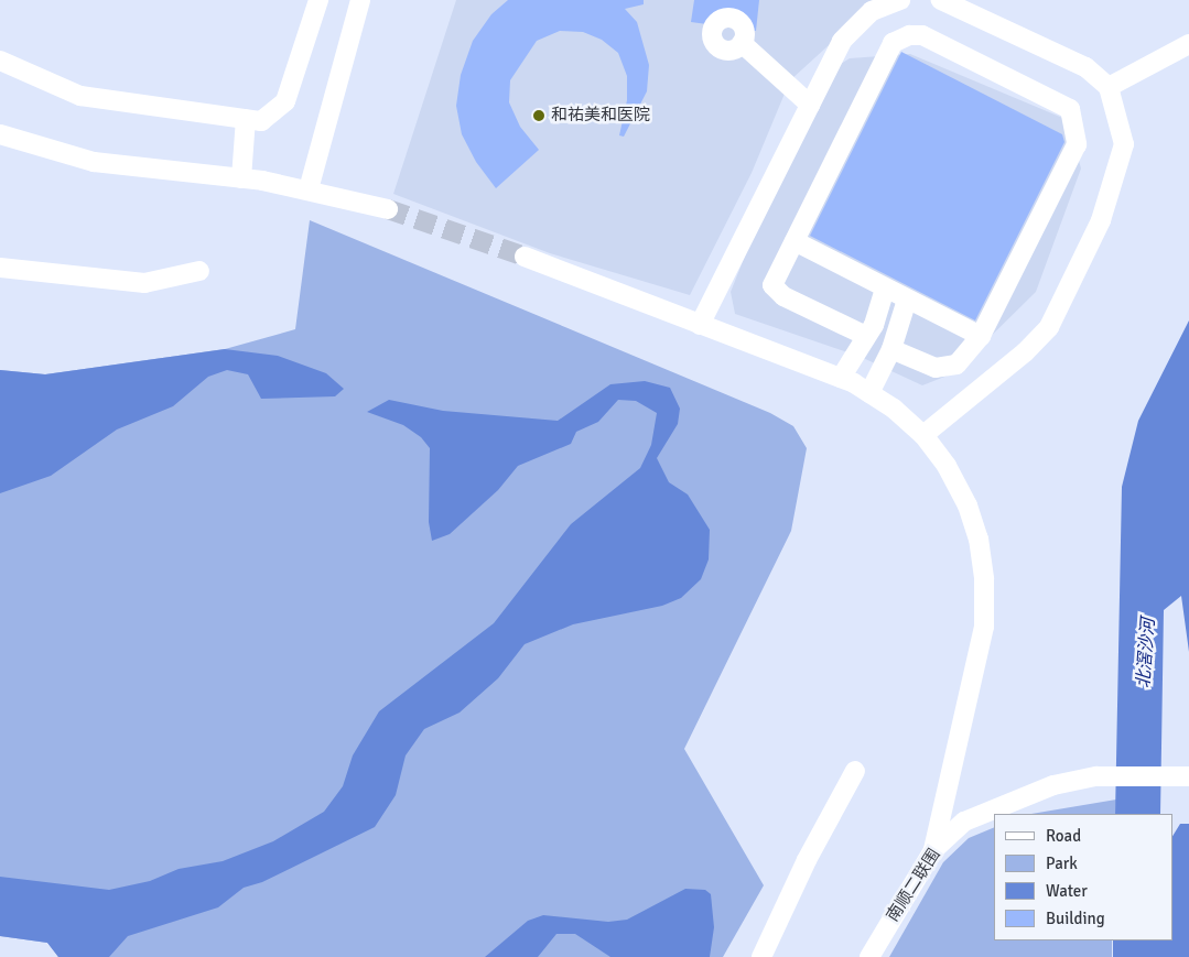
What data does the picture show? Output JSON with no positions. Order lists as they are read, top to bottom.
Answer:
{
  "streets": {
    "street": ["南顺二联围"]
  },
  "water": ["北滘沙河"],
  "places": ["和祐美和医院"],
  "legend": [
    "Road",
    "Park",
    "Water",
    "Building"
  ]
}
